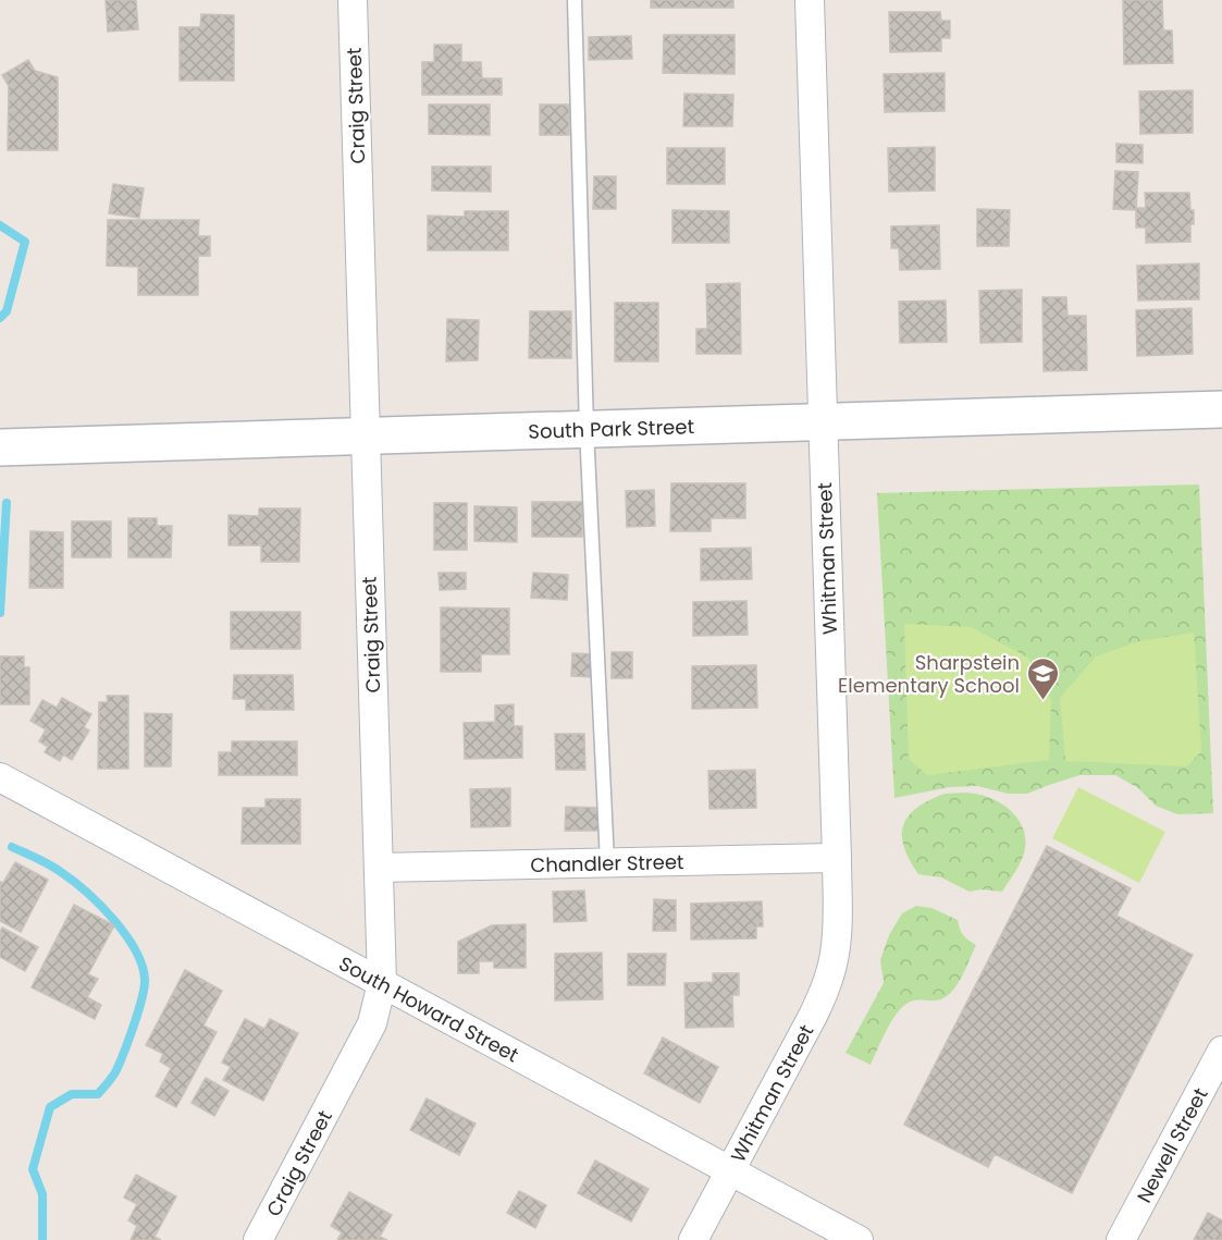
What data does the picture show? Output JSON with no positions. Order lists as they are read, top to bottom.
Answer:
{
  "streets": {
    "main road": ["South Park Street"],
    "street": [
      "Craig Street",
      "Whitman Street",
      "Chandler Street",
      "South Howard Street",
      "Newell Street"
    ]
  },
  "crossings": [
    ["Craig Street", "South Park Street"],
    ["Craig Street", "Chandler Street"],
    ["Craig Street", "South Howard Street"],
    ["South Park Street", "Whitman Street"],
    ["Whitman Street", "Chandler Street"],
    ["Whitman Street", "South Howard Street"]
  ],
  "places": {
    "school or university": ["Sharpstein Elementary School"]
  }
}
